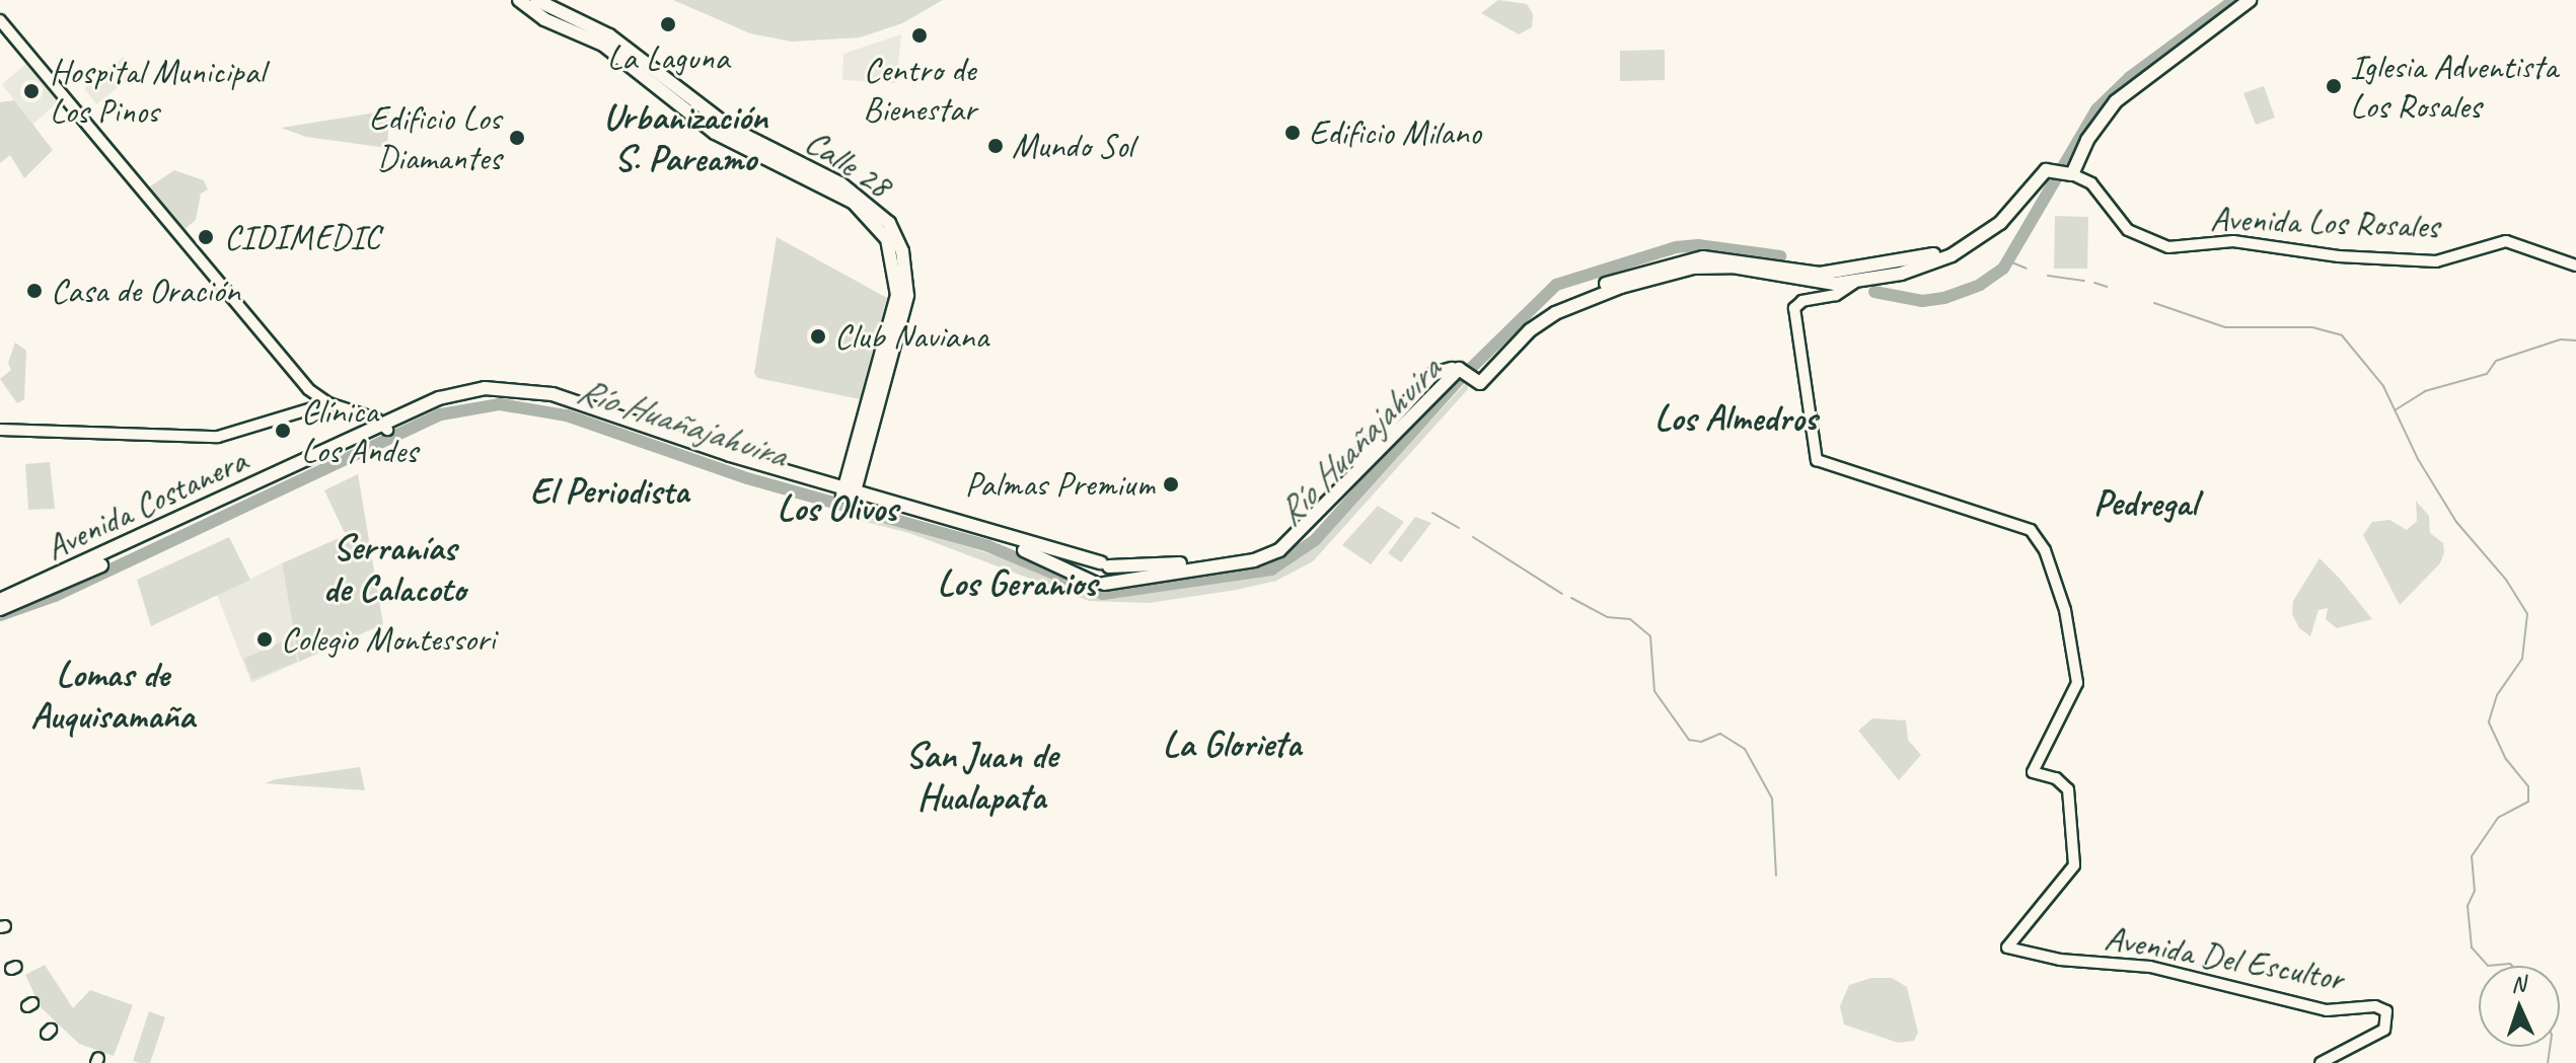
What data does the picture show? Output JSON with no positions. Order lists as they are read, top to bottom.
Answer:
{
  "streets": {
    "main road": ["Calle 28", "Avenida Los Rosales", "Avenida Costanera"],
    "street": ["Avenida Del Escultor"]
  },
  "crossings": [
    ["Calle 28", "Avenida Costanera"],
    ["Avenida Los Rosales", "Avenida Costanera"],
    ["Avenida Costanera", "Avenida Del Escultor"]
  ],
  "districts": [
    "Urbanización S. Pareamo",
    "Los Almedros",
    "El Periodista",
    "Pedregal",
    "Los Olivos",
    "Serranías de Calacoto",
    "Los Geranios",
    "Lomas de Auquisamaña",
    "La Glorieta",
    "San Juan de Hualapata"
  ],
  "water": ["Río Huañajahuira"],
  "places": [
    "La Laguna",
    "Centro de Bienestar",
    "Iglesia Adventista Los Rosales",
    "Hospital Municipal Los Pinos",
    "Edificio Milano",
    "Edificio Los Diamantes",
    "Mundo Sol",
    "CIDIMEDIC",
    "Casa de Oración",
    "Club Naviana",
    "Clínica Los Andes",
    "Palmas Premium",
    "Colegio Montessori"
  ],
  "north": "top"
}
